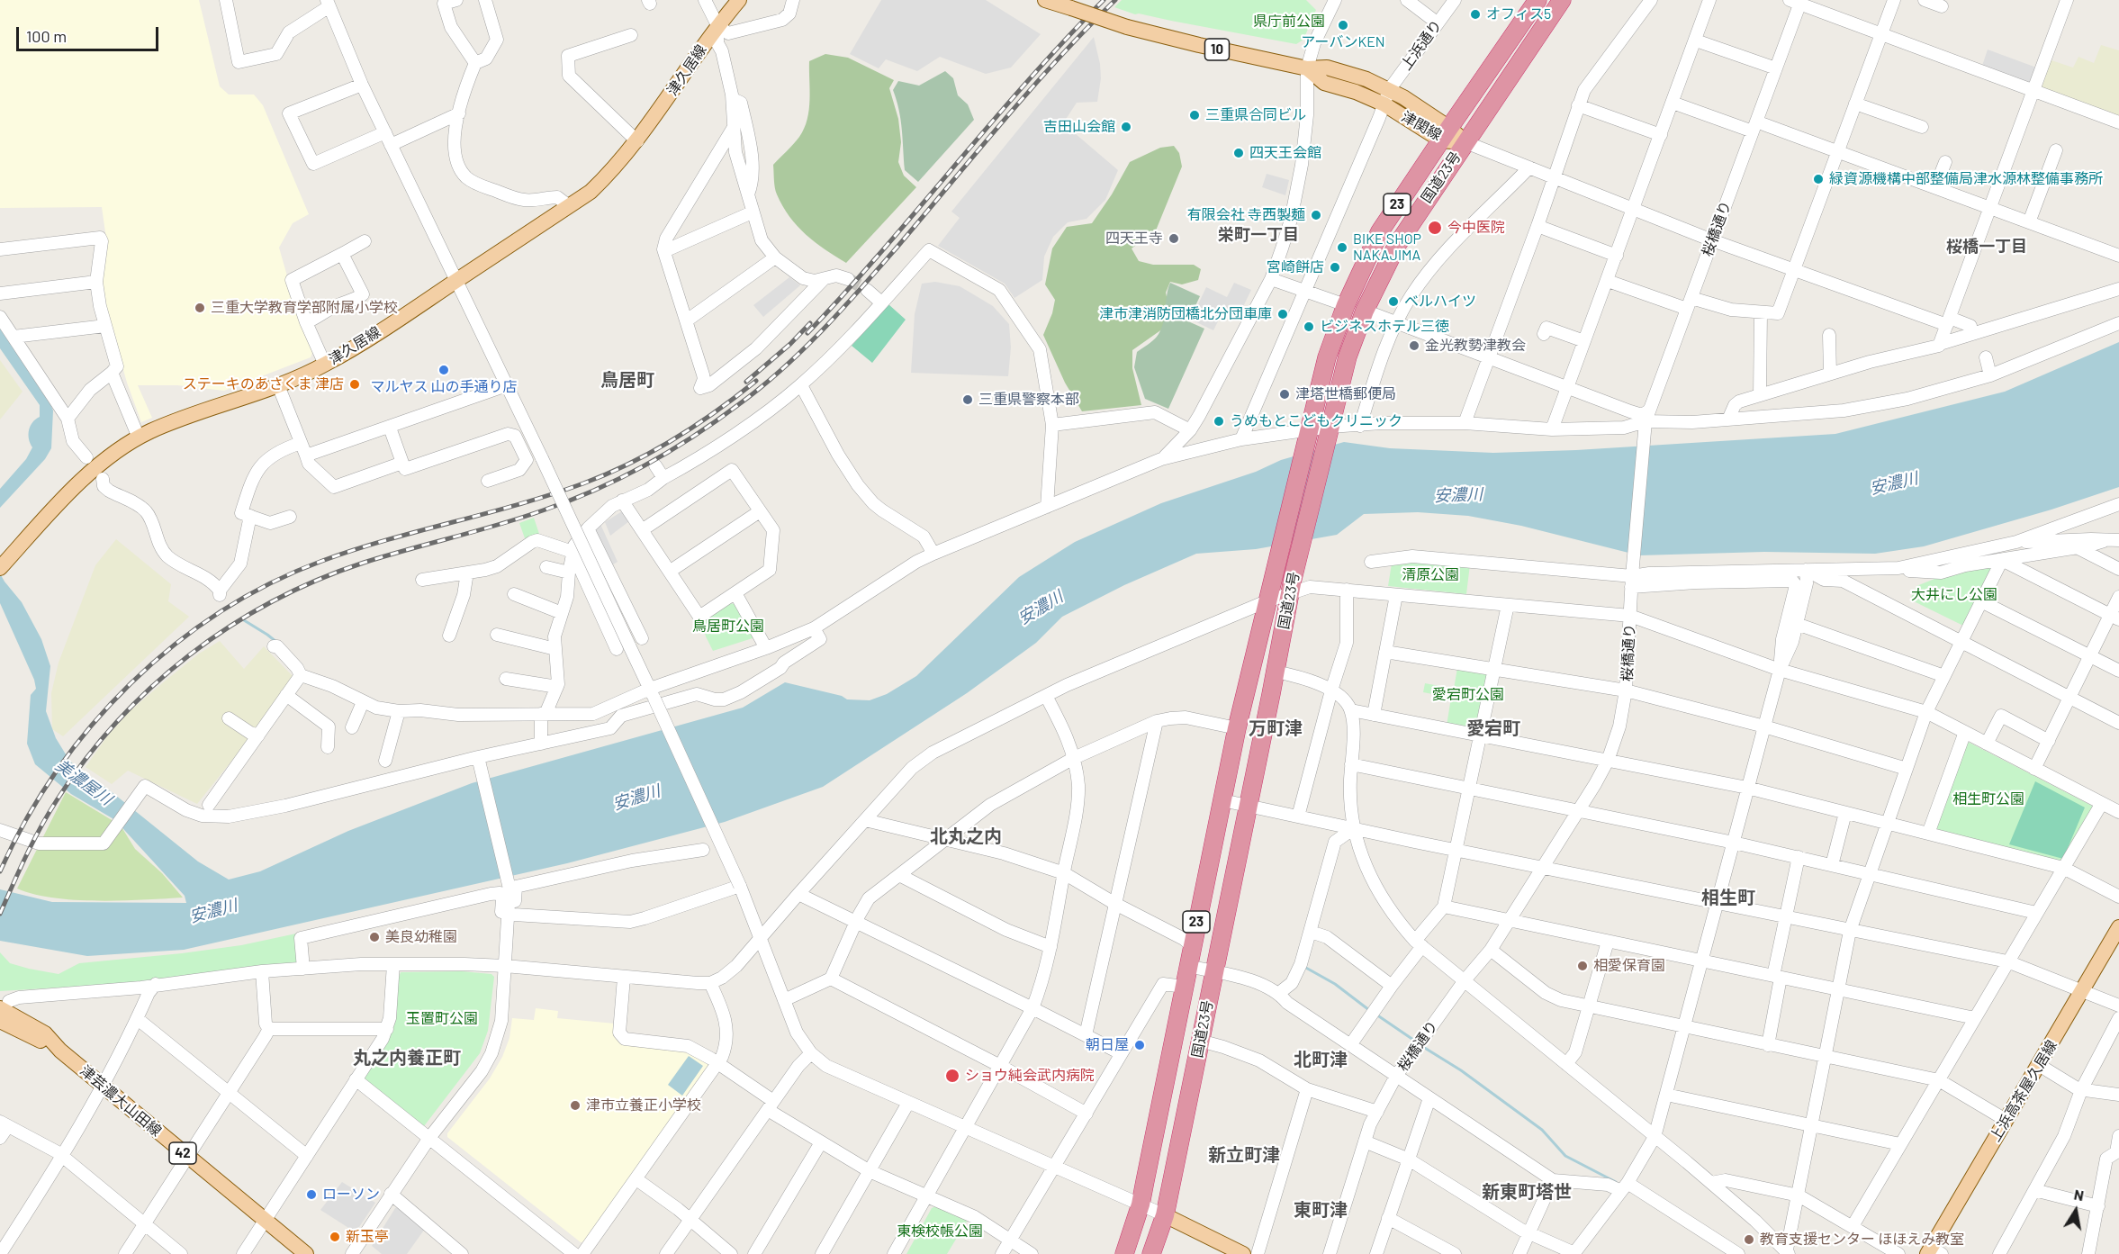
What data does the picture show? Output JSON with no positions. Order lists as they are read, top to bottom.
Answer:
{
  "streets": {
    "highway": ["国道23号", "23"],
    "main road": [
      "10",
      "津久居線",
      "津関線",
      "上浜高茶屋久居線",
      "津芸濃大山田線",
      "42"
    ],
    "street": ["上浜通り", "桜橋通り"]
  },
  "crossings": [
    ["上浜通り", "津関線"],
    ["津関線", "国道23号"]
  ],
  "districts": [
    "栄町一丁目",
    "桜橋一丁目",
    "鳥居町",
    "万町津",
    "愛宕町",
    "北丸之内",
    "相生町",
    "丸之内養正町",
    "北町津",
    "新立町津",
    "新東町塔世",
    "東町津"
  ],
  "water": ["安濃川", "美濃屋川"],
  "parks": [
    "県庁前公園",
    "清原公園",
    "大井にし公園",
    "鳥居町公園",
    "愛宕町公園",
    "相生町公園",
    "玉置町公園",
    "東検校帳公園"
  ],
  "places": [
    "オフィス5",
    "アーバンKEN",
    "三重県合同ビル",
    "吉田山会館",
    "四天王会館",
    "緑資源機構中部整備局津水源林整備事務所",
    "有限会社 寺西製麺",
    "今中医院",
    "四天王寺",
    "BIKE SHOP NAKAJIMA",
    "宮崎餅店",
    "ベルハイツ",
    "三重大学教育学部附属小学校",
    "津市津消防団橋北分団車庫",
    "ビジネスホテル三徳",
    "金光教勢津教会",
    "マルヤス 山の手通り店",
    "ステーキのあさくま 津店",
    "津塔世橋郵便局",
    "三重県警察本部",
    "うめもとこどもクリニック",
    "美良幼稚園",
    "相愛保育園",
    "朝日屋",
    "ショウ純会武内病院",
    "津市立養正小学校",
    "ローソン",
    "新玉亭",
    "教育支援センター ほほえみ教室"
  ],
  "scale_bar": "100 m",
  "north": "top"
}
